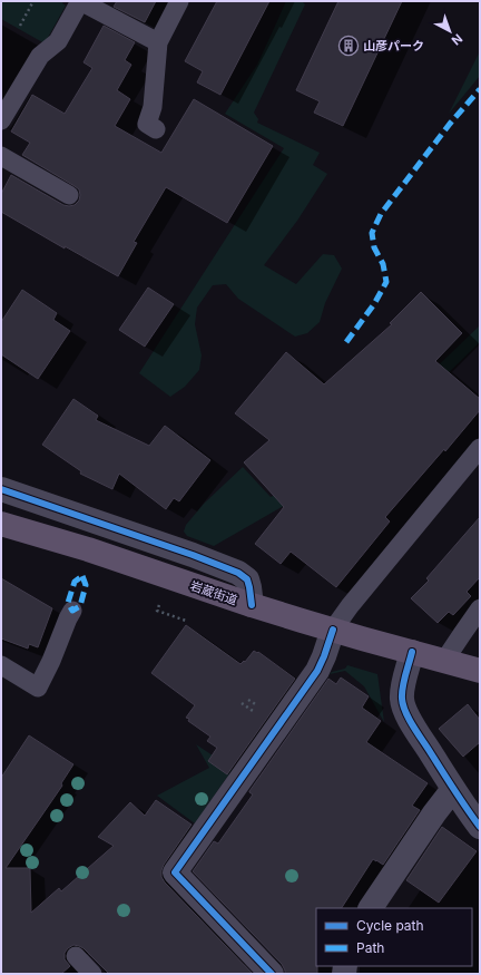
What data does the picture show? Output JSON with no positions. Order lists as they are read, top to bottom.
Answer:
{
  "streets": {
    "main road": ["岩蔵街道"]
  },
  "places": {
    "building": ["山彦パーク"]
  },
  "legend": ["Cycle path", "Path"],
  "north": "bottom right"
}
